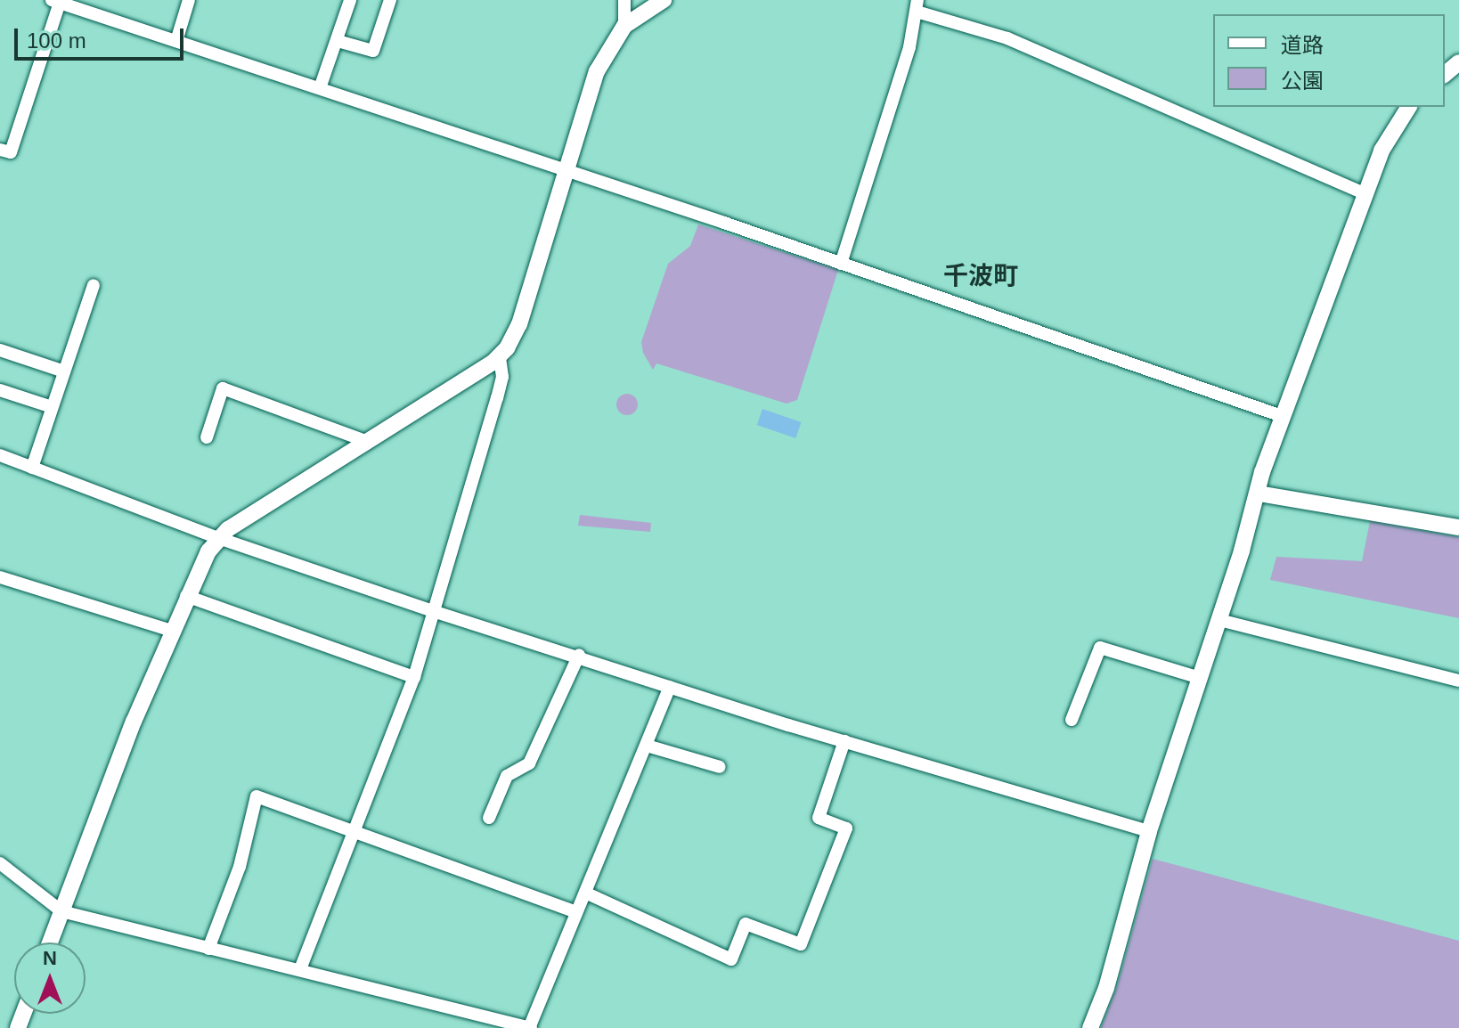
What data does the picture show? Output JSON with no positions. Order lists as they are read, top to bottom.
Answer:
{
  "districts": ["千波町"],
  "legend": ["道路", "公園"],
  "scale_bar": "100 m",
  "north": "top"
}
